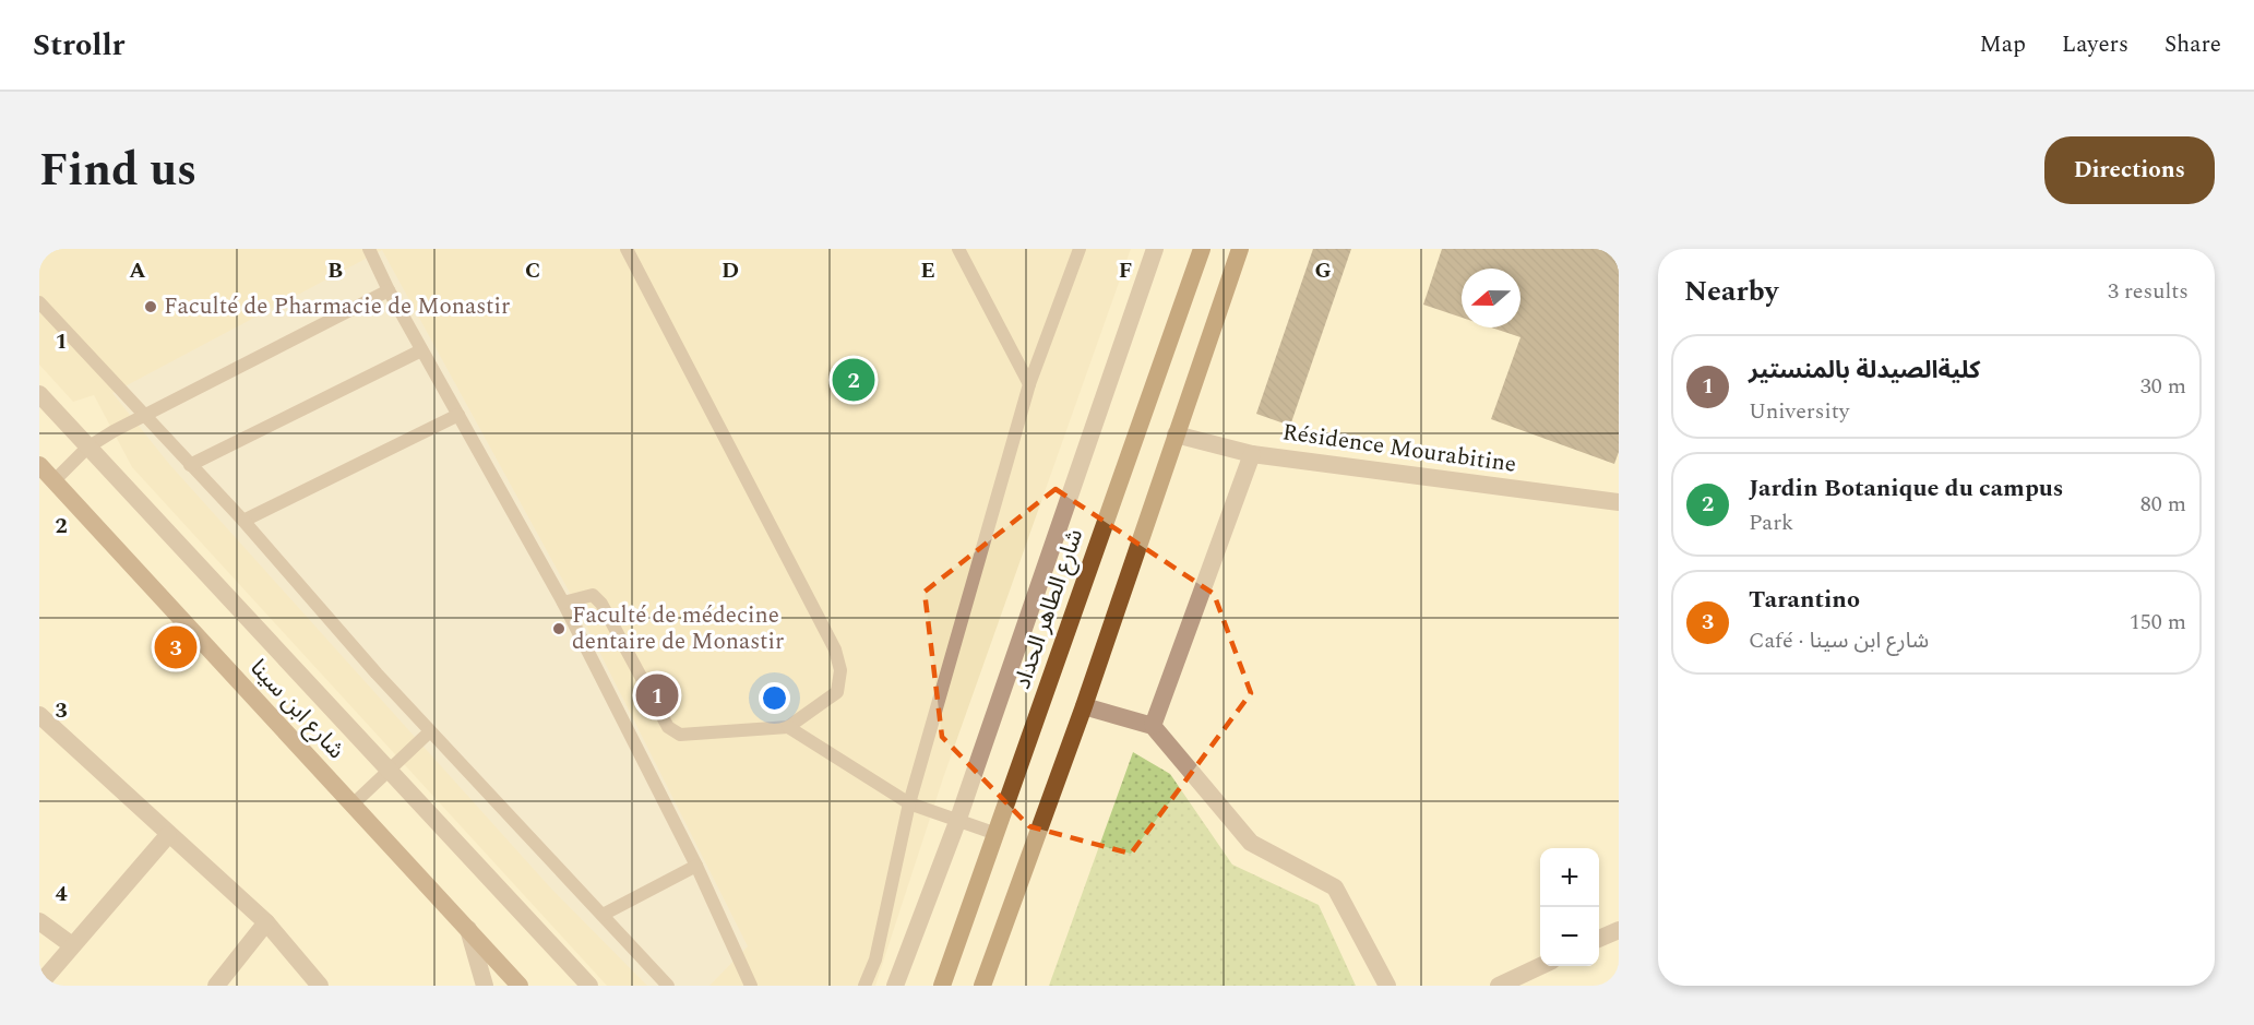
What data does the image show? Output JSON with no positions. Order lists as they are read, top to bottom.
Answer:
{
  "streets": {
    "main road": ["شارع الطاهر الحداد", "شارع ابن سينا"],
    "street": ["Résidence Mourabitine"]
  },
  "places": ["Faculté de Pharmacie de Monastir", "Faculté de médecine dentaire de Monastir"],
  "north": "left",
  "page": {
    "header": "Strollr",
    "nav": ["Map", "Layers", "Share"],
    "title": "Find us",
    "buttons": "Directions",
    "heading": ["Nearby", "3 results"],
    "list": [
      {
        "mark": "1",
        "name": "كليةالصيدلة بالمنستير",
        "note": "University",
        "value": "30 m"
      },
      {
        "mark": "2",
        "name": "Jardin Botanique du campus",
        "note": "Park",
        "value": "80 m"
      },
      {
        "mark": "3",
        "name": "Tarantino",
        "note": "Café · شارع ابن سينا",
        "value": "150 m"
      }
    ],
    "pins": ["2", "3", "1"],
    "map_buttons": ["+", "−"]
  },
  "grid": {
    "columns": [
      "A",
      "B",
      "C",
      "D",
      "E",
      "F",
      "G"
    ],
    "rows": [
      "1",
      "2",
      "3",
      "4"
    ]
  }
}
